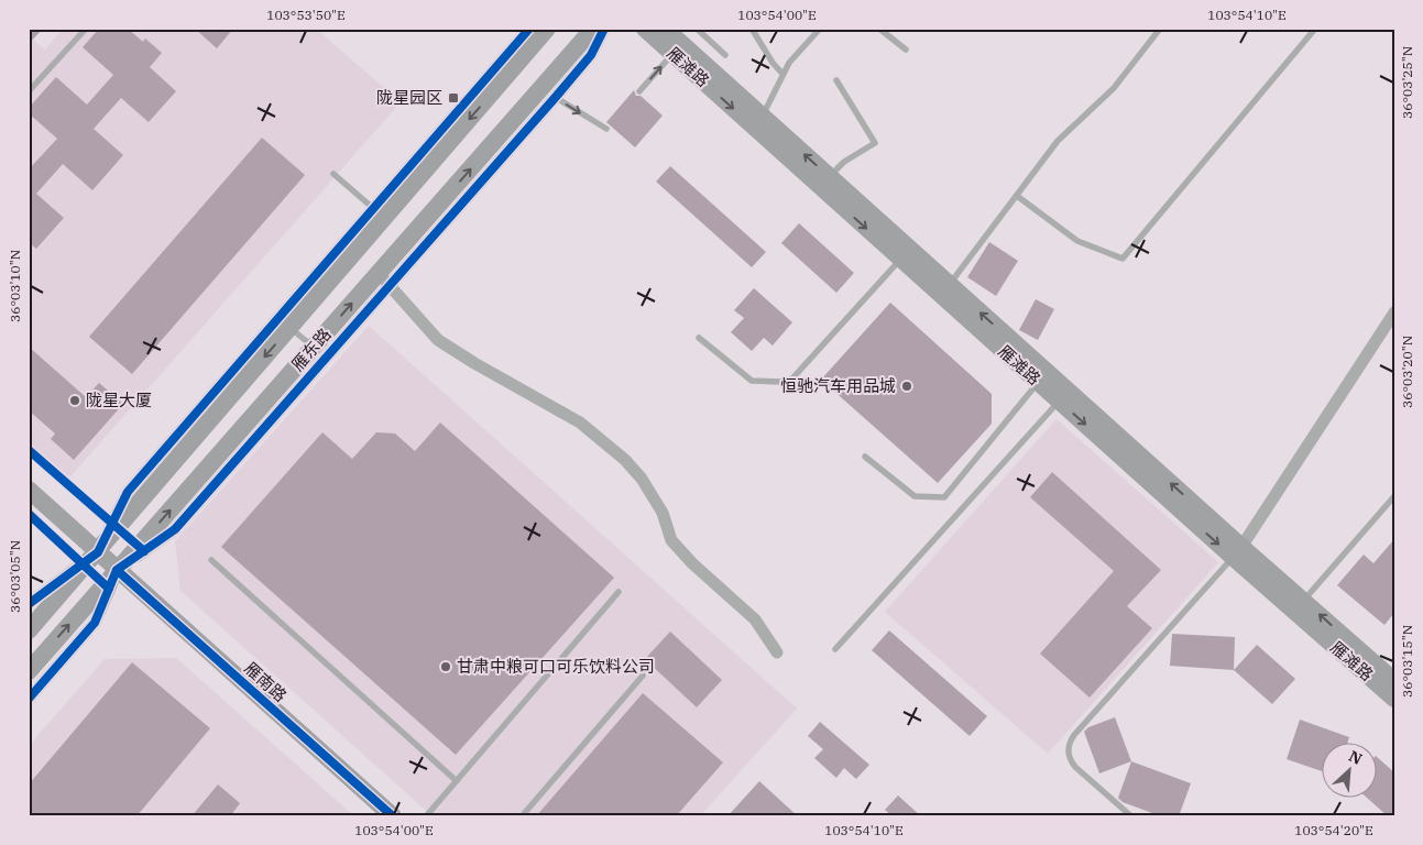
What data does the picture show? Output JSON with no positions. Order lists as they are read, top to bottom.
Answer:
{
  "streets": {
    "main road": ["雁滩路", "雁东路", "雁南路"]
  },
  "crossings": [
    ["雁东路", "雁南路"]
  ],
  "places": {
    "transit": ["陇星园区"],
    "other": ["恒驰汽车用品城", "陇星大厦", "甘肃中粮可口可乐饮料公司"]
  },
  "north": "top right",
  "coordinates": [
    "103°53'50\"E",
    "103°54'00\"E",
    "103°54'10\"E",
    "36°03'25\"N",
    "36°03'10\"N",
    "36°03'20\"N",
    "36°03'05\"N",
    "36°03'15\"N",
    "103°54'20\"E"
  ]
}
